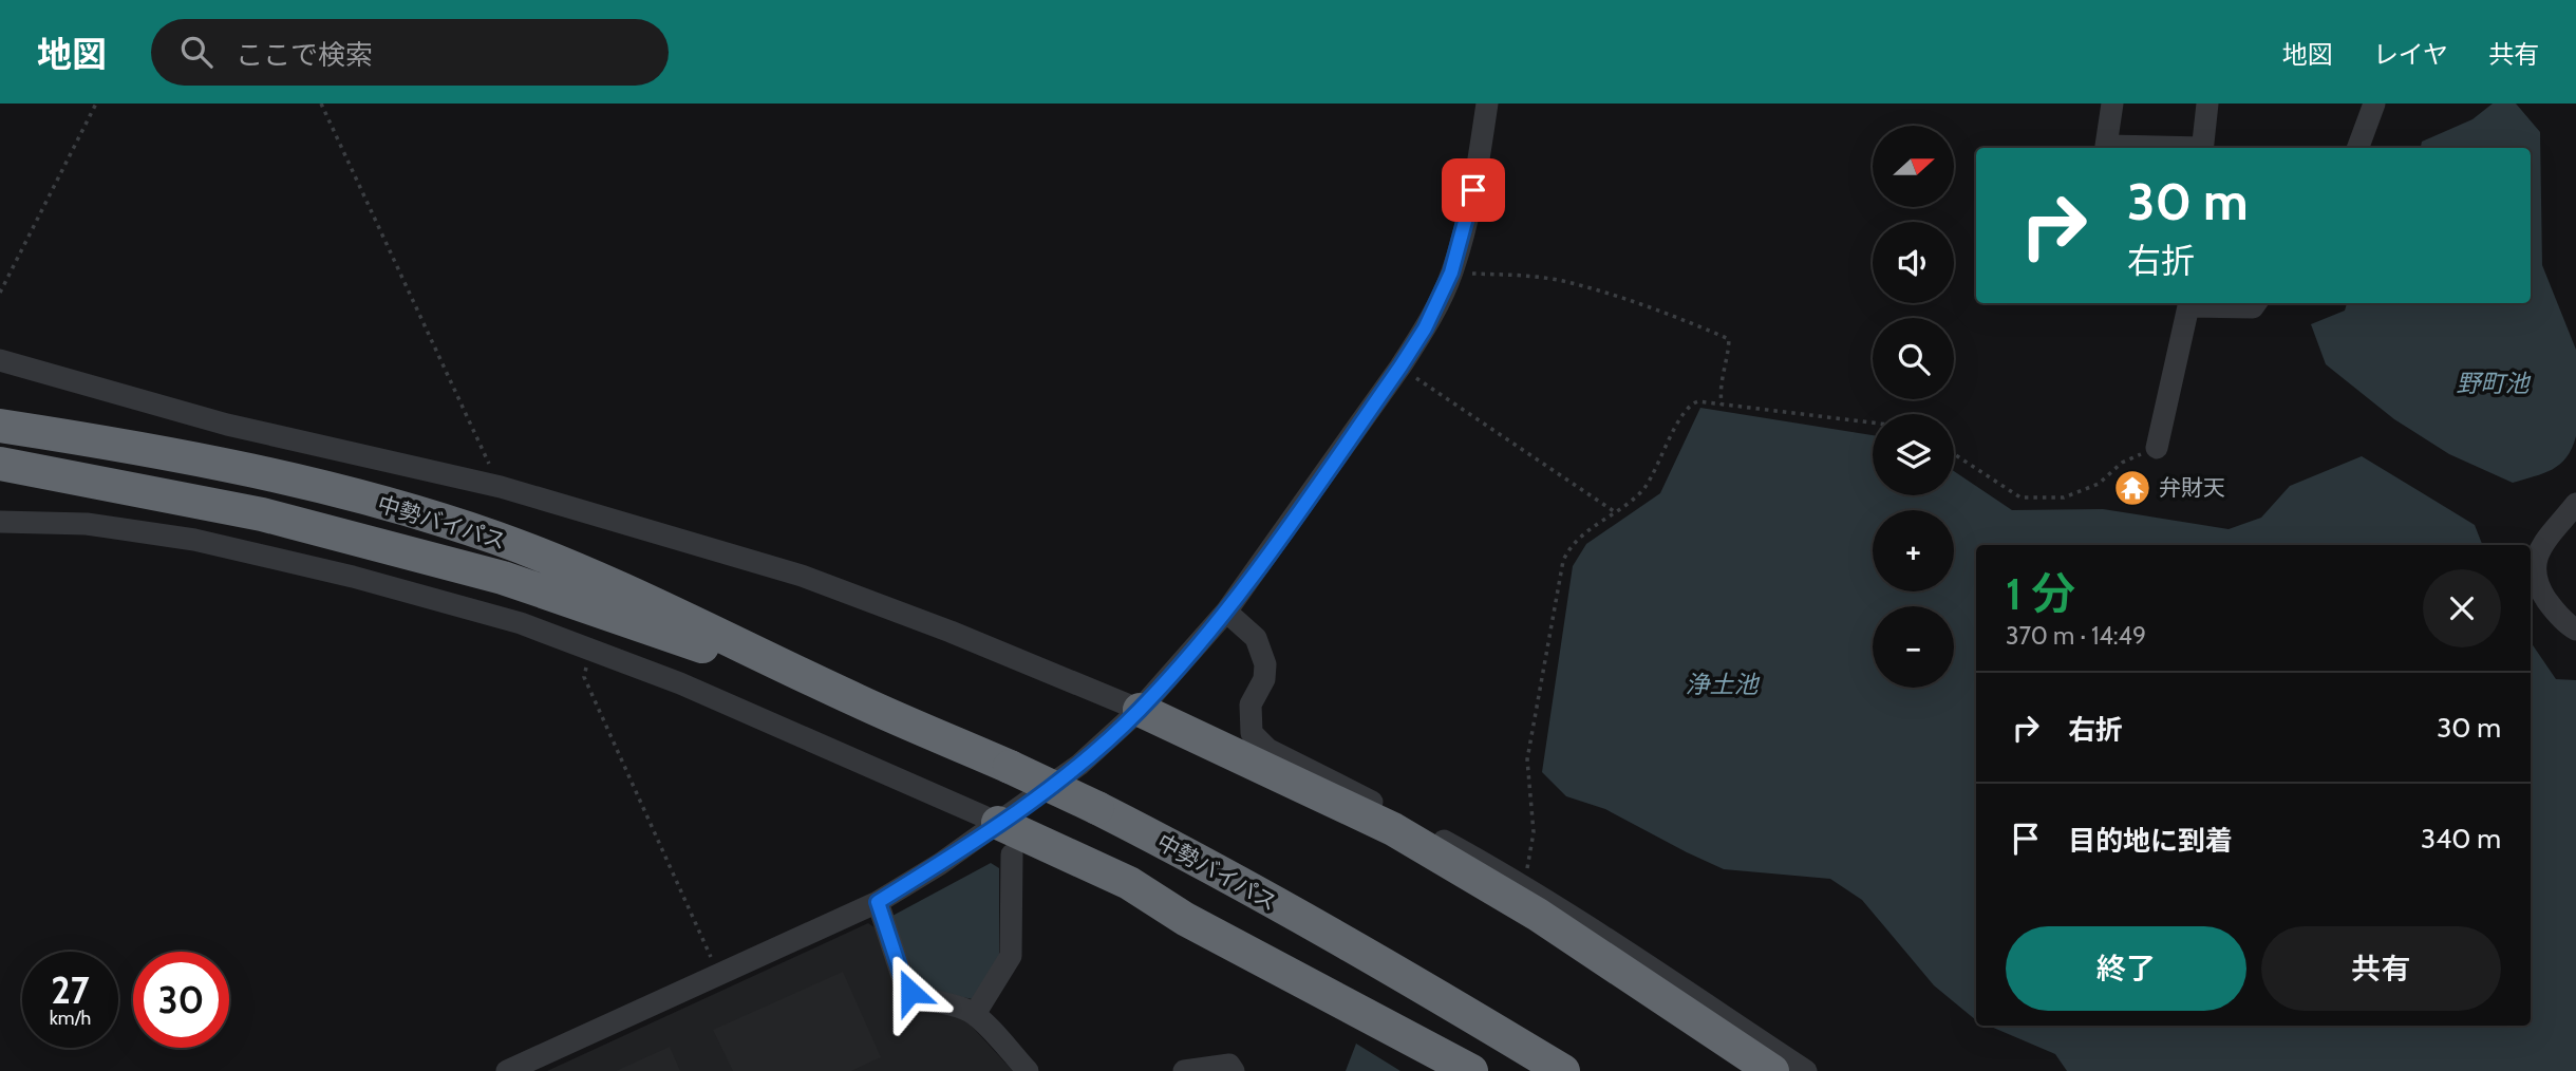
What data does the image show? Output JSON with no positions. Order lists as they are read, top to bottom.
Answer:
{
  "streets": {
    "highway": ["中勢バイパス"]
  },
  "water": ["野町池", "浄土池"],
  "places": {
    "temple": ["弁財天"]
  },
  "north": "right",
  "page": {
    "header": "地図",
    "search": "ここで検索",
    "nav": ["地図", "レイヤ", "共有"],
    "map_buttons": ["+", "−"],
    "turn": ["30 m", "右折"],
    "heading": ["1 分", "370 m · 14:49"],
    "list": [
      {
        "name": "右折",
        "value": "30 m"
      },
      {
        "name": "目的地に到着",
        "value": "340 m"
      }
    ],
    "buttons": ["終了", "共有"],
    "speed": "27 km/h",
    "limit": "30"
  }
}
